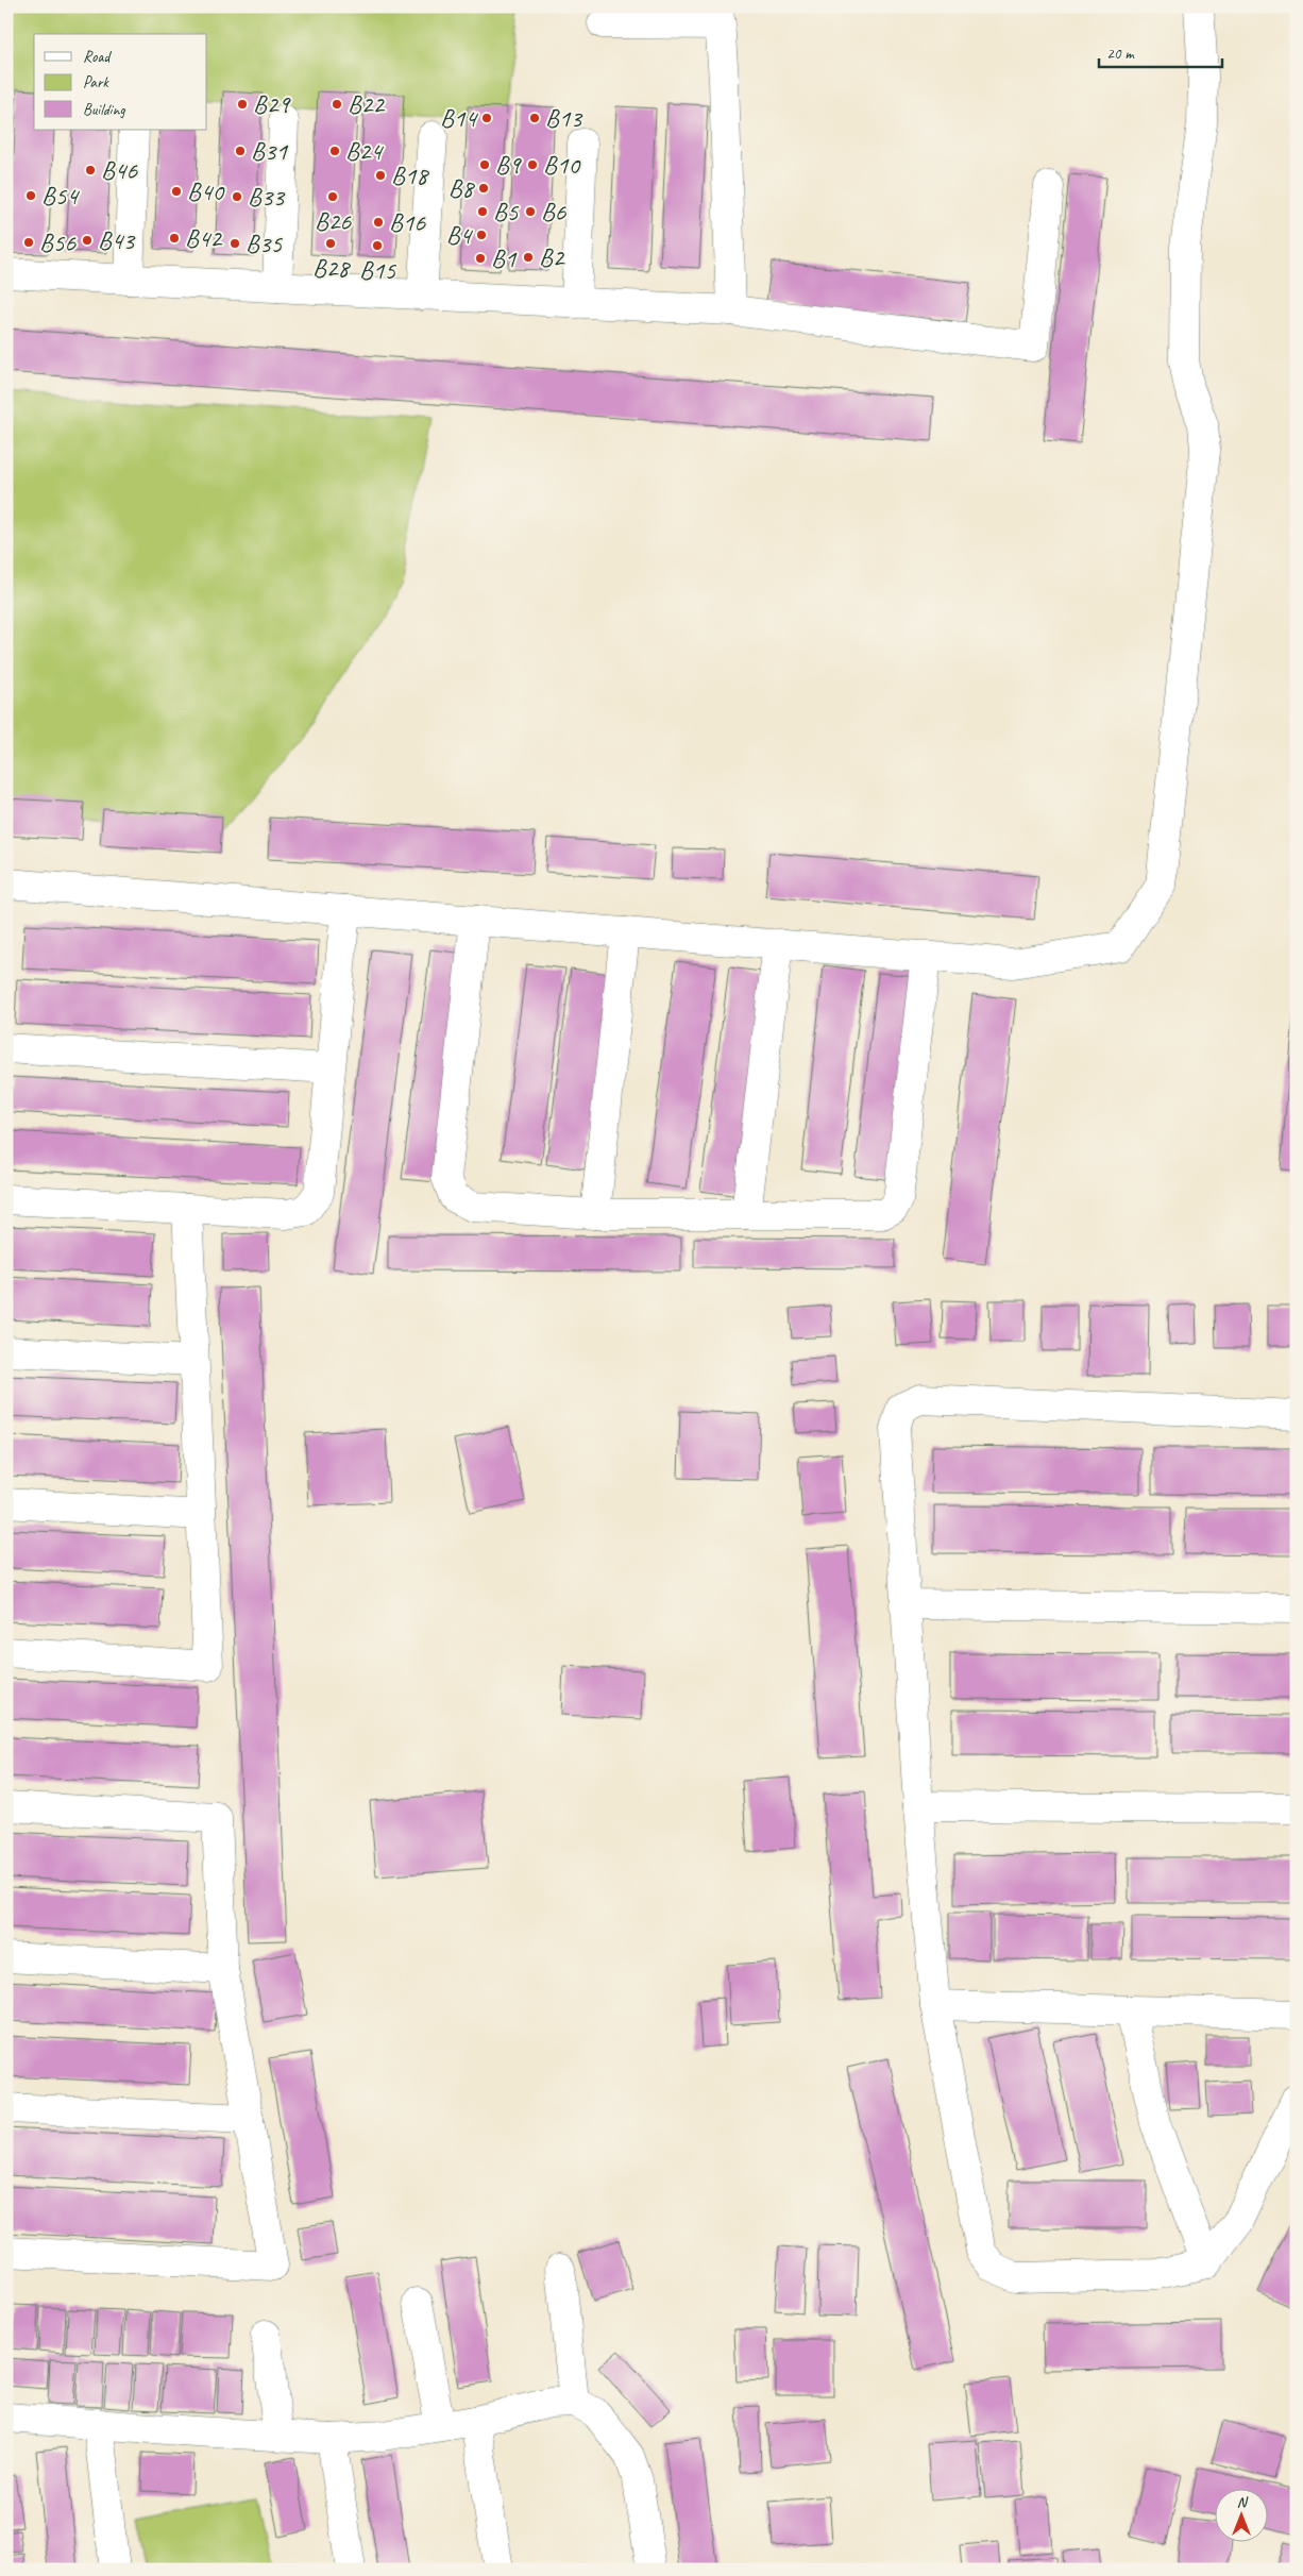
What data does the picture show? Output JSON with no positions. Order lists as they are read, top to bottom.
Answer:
{
  "places": [
    "B29",
    "B22",
    "B14",
    "B13",
    "B31",
    "B24",
    "B9",
    "B10",
    "B46",
    "B18",
    "B8",
    "B40",
    "B54",
    "B33",
    "B26",
    "B5",
    "B6",
    "B16",
    "B4",
    "B42",
    "B43",
    "B56",
    "B35",
    "B28",
    "B15",
    "B2",
    "B1"
  ],
  "legend": ["Road", "Park", "Building"],
  "scale_bar": "20 m",
  "north": "top"
}
